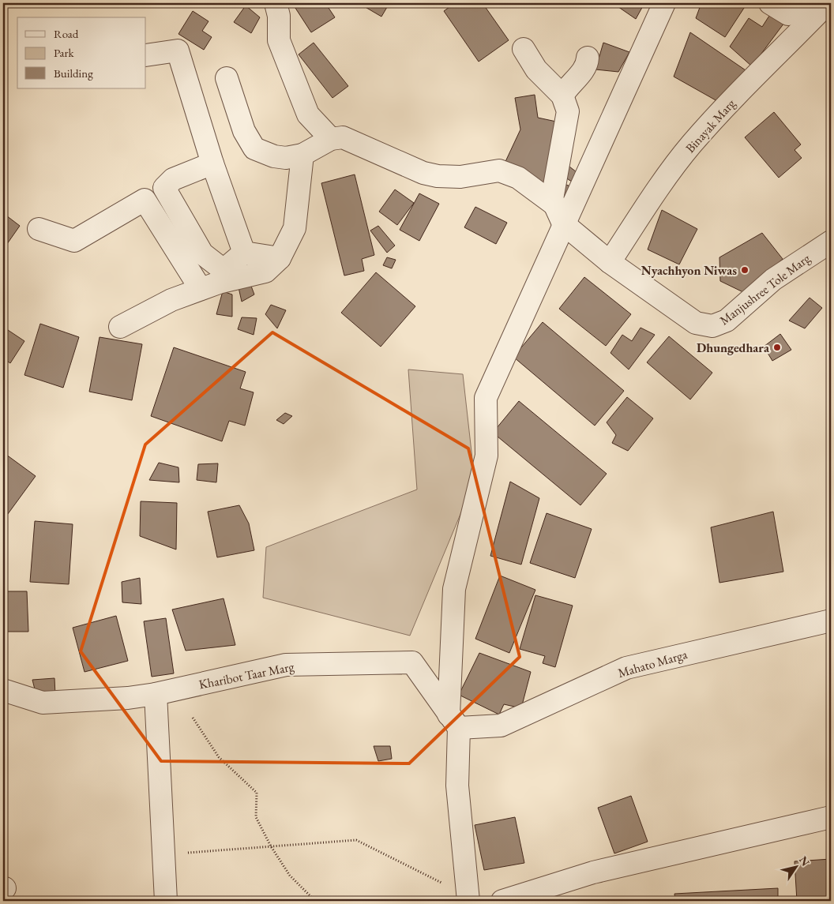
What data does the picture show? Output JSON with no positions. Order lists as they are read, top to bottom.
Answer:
{
  "streets": {
    "street": [
      "Binayak Marg",
      "Manjushree Tole Marg",
      "Mahato Marga",
      "Kharibot Taar Marg"
    ]
  },
  "crossings": [
    ["Binayak Marg", "Manjushree Tole Marg"],
    ["Mahato Marga", "Kharibot Taar Marg"]
  ],
  "places": ["Nyachhyon Niwas", "Dhungedhara"],
  "legend": ["Road", "Park", "Building"],
  "north": "top right"
}
